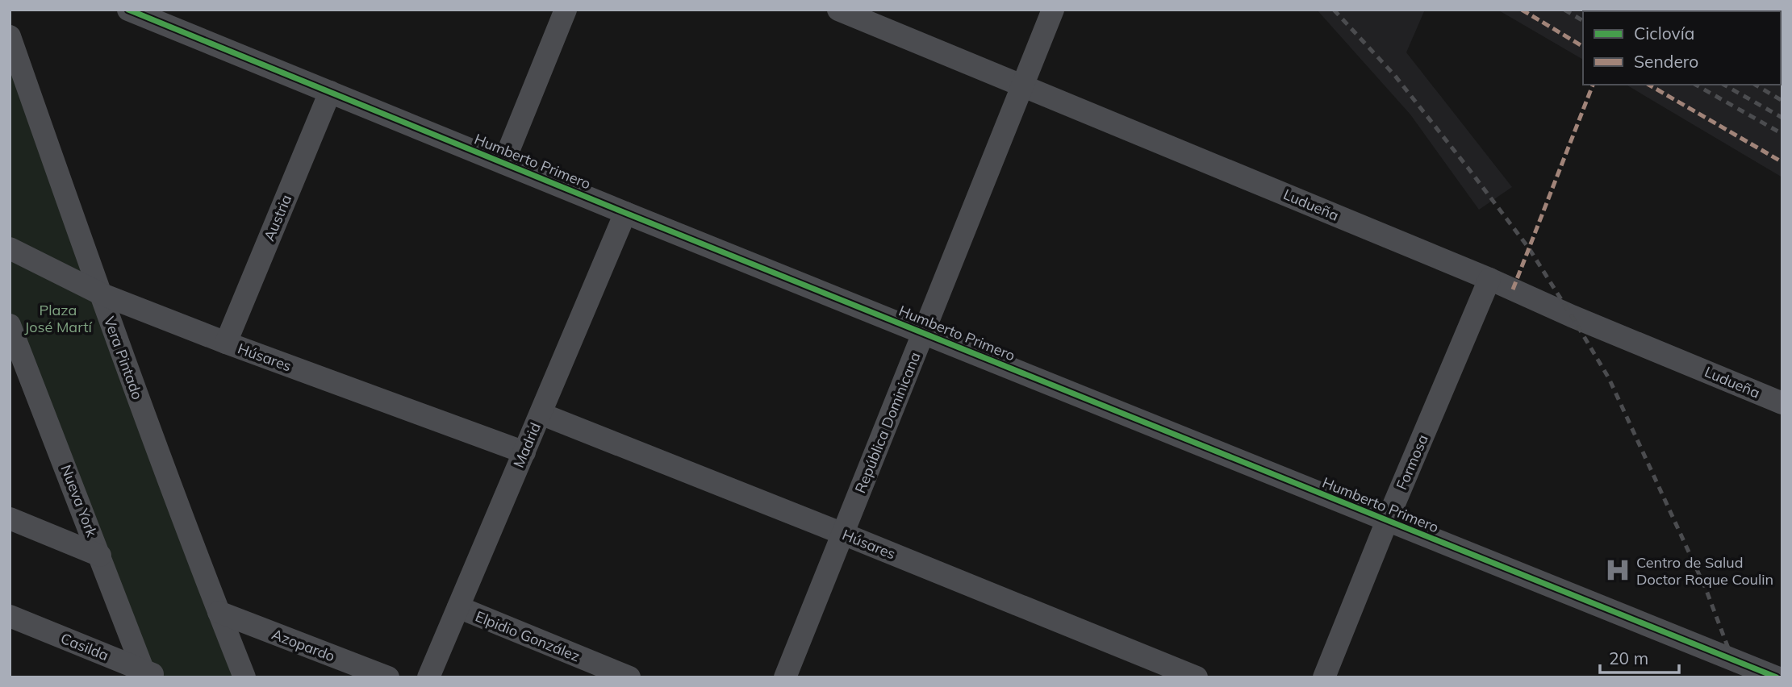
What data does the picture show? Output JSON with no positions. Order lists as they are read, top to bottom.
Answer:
{
  "streets": {
    "street": [
      "Humberto Primero",
      "Ludueña",
      "Austria",
      "Húsares",
      "Vera Pintado",
      "República Dominicana",
      "Madrid",
      "Formosa",
      "Nueva York",
      "Elpidio González",
      "Azopardo",
      "Casilda"
    ]
  },
  "crossings": [
    ["Humberto Primero", "Austria"],
    ["Humberto Primero", "República Dominicana"],
    ["Humberto Primero", "Madrid"],
    ["Humberto Primero", "Formosa"],
    ["Ludueña", "República Dominicana"],
    ["Ludueña", "Formosa"],
    ["Austria", "Húsares"],
    ["Húsares", "Vera Pintado"],
    ["Húsares", "República Dominicana"],
    ["Húsares", "Madrid"],
    ["Vera Pintado", "Azopardo"],
    ["Madrid", "Elpidio González"],
    ["Nueva York", "Casilda"]
  ],
  "parks": ["Plaza José Martí"],
  "places": {
    "hospital": ["Centro de Salud Doctor Roque Coulin"]
  },
  "legend": ["Ciclovía", "Sendero"],
  "scale_bar": "20 m"
}
